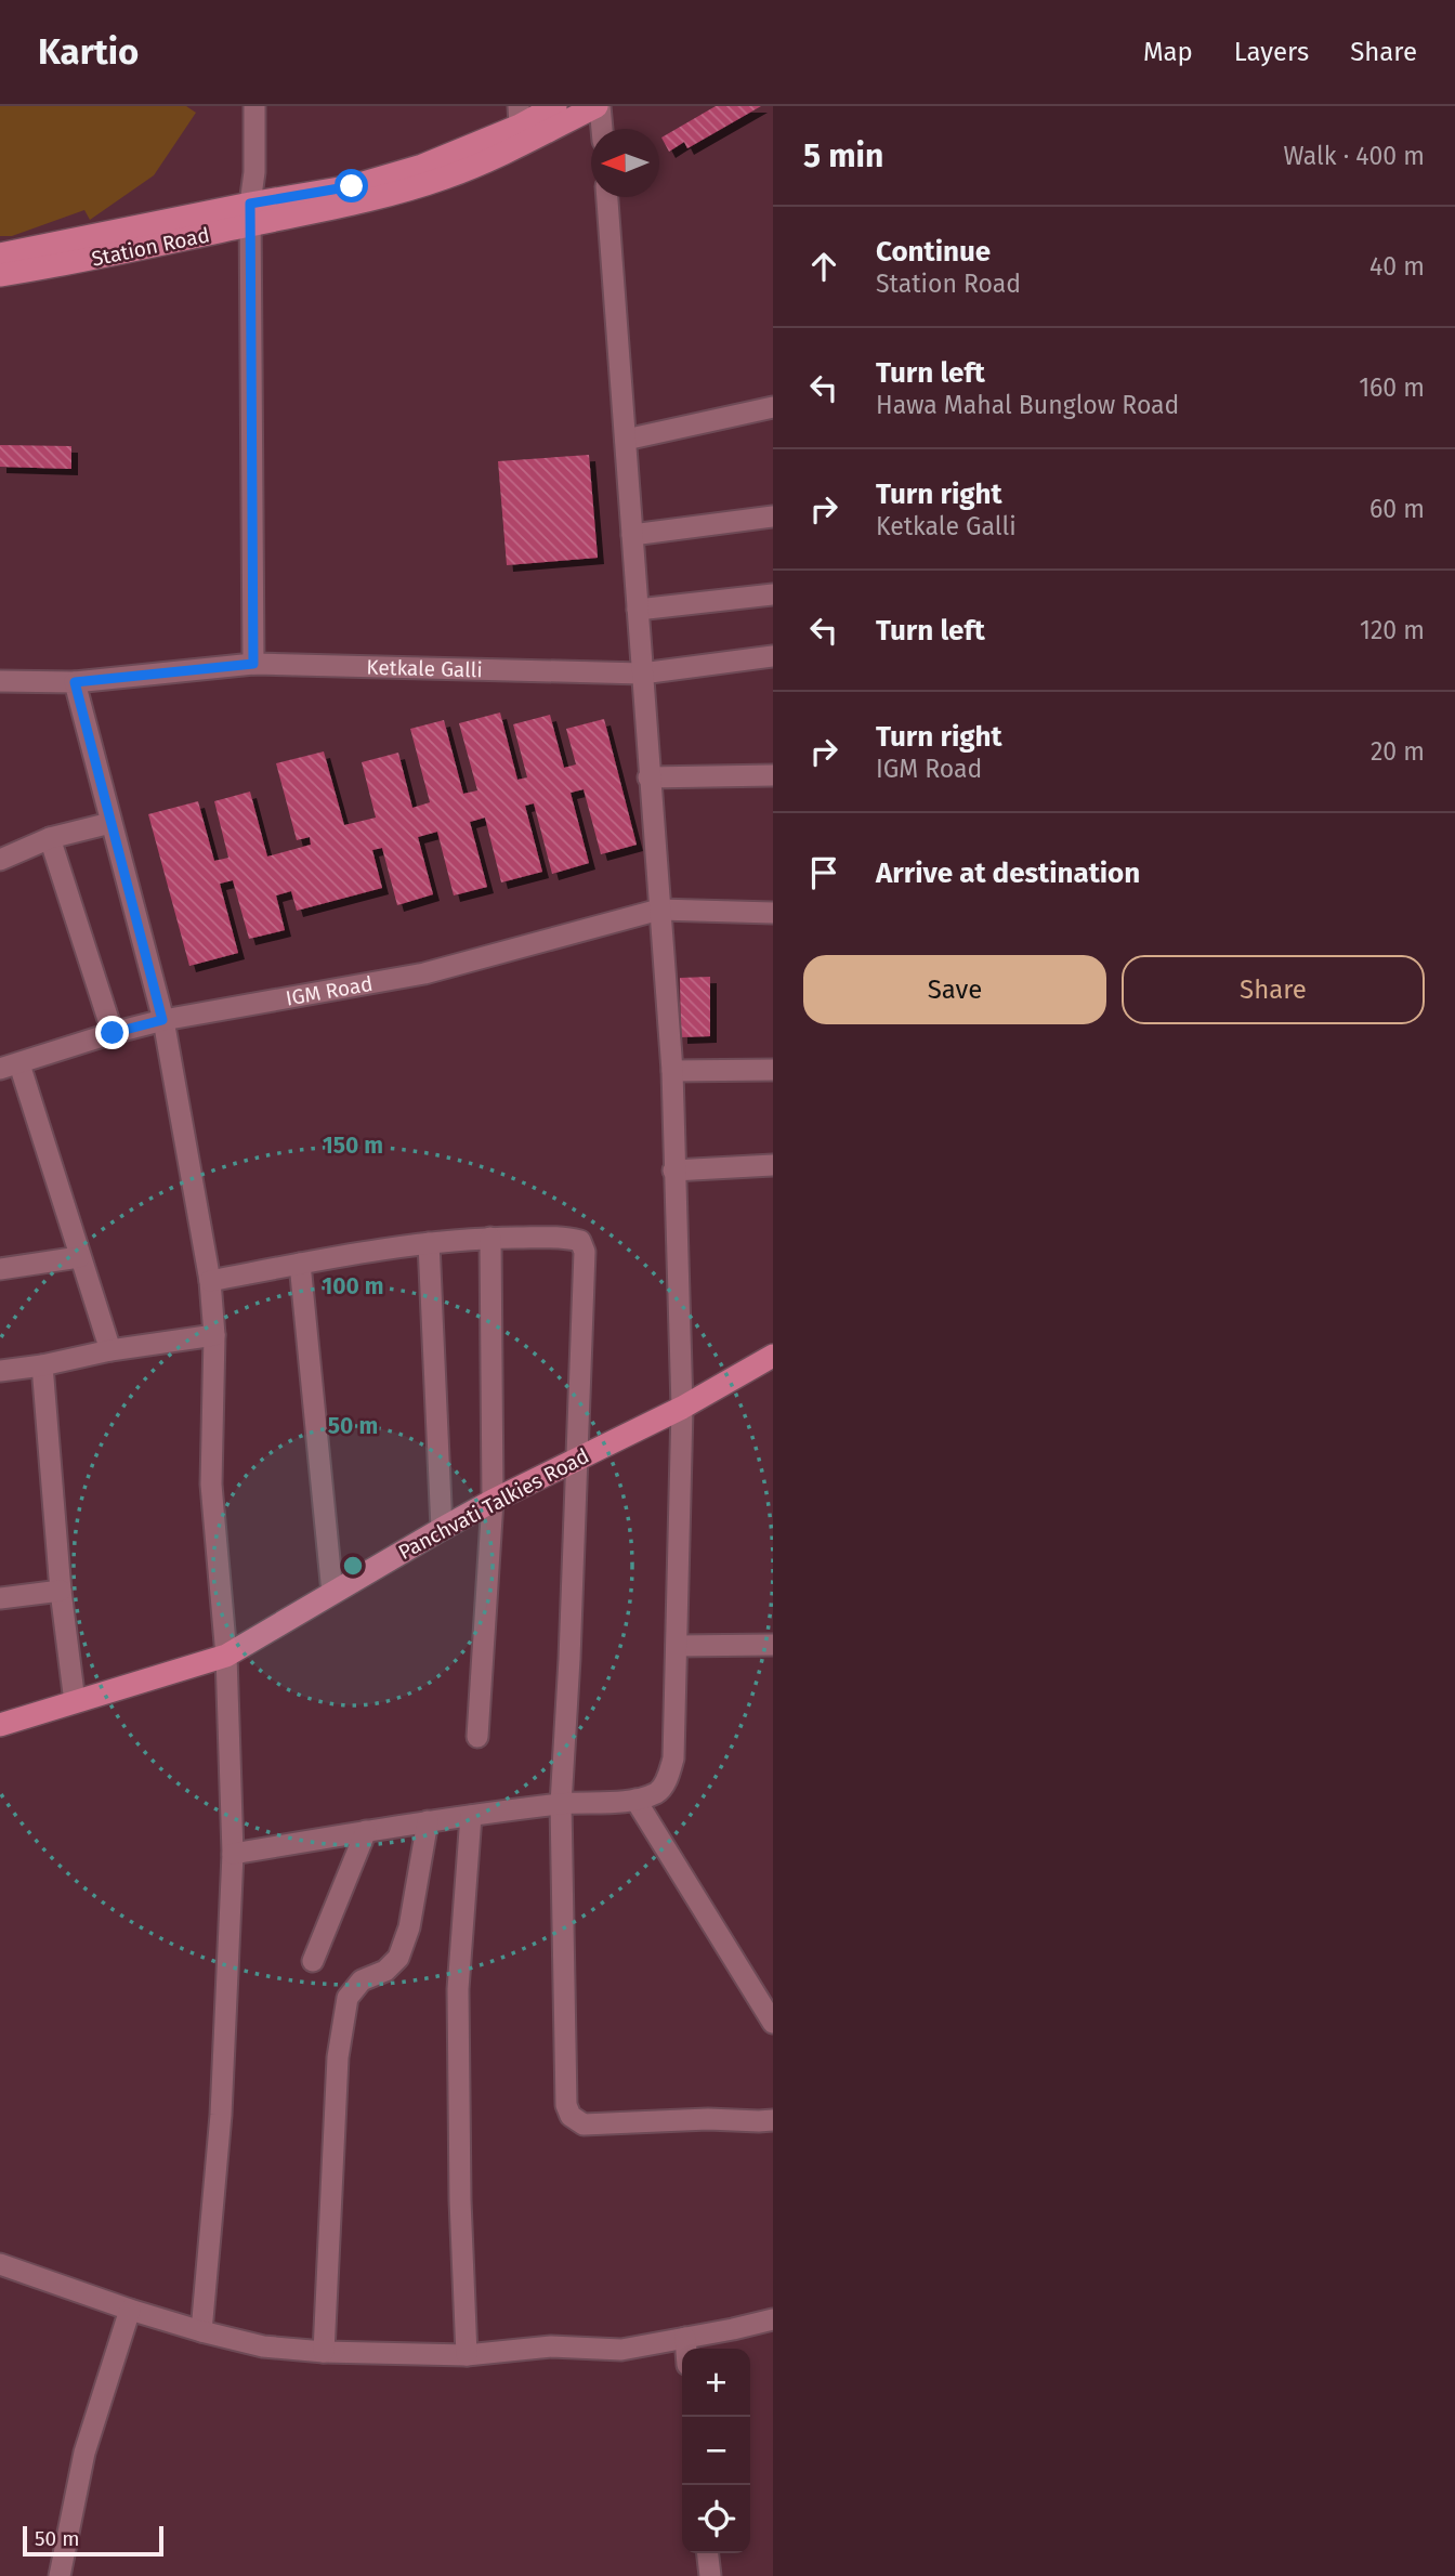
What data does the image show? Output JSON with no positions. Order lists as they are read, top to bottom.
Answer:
{
  "streets": {
    "main road": ["Station Road", "Panchvati Talkies Road"],
    "street": ["Ketkale Galli", "IGM Road"]
  },
  "scale_bar": "50 m",
  "north": "left",
  "page": {
    "header": "Kartio",
    "nav": ["Map", "Layers", "Share"],
    "heading": ["5 min", "Walk · 400 m"],
    "list": [
      ["Continue", "Station Road", "40 m"],
      ["Turn left", "Hawa Mahal Bunglow Road", "160 m"],
      ["Turn right", "Ketkale Galli", "60 m"],
      ["Turn left", "120 m"],
      ["Turn right", "IGM Road", "20 m"],
      "Arrive at destination"
    ],
    "buttons": ["Save", "Share"],
    "map_buttons": ["+", "−"],
    "scale": "50 m"
  },
  "rings": ["150 m", "100 m", "50 m"]
}
